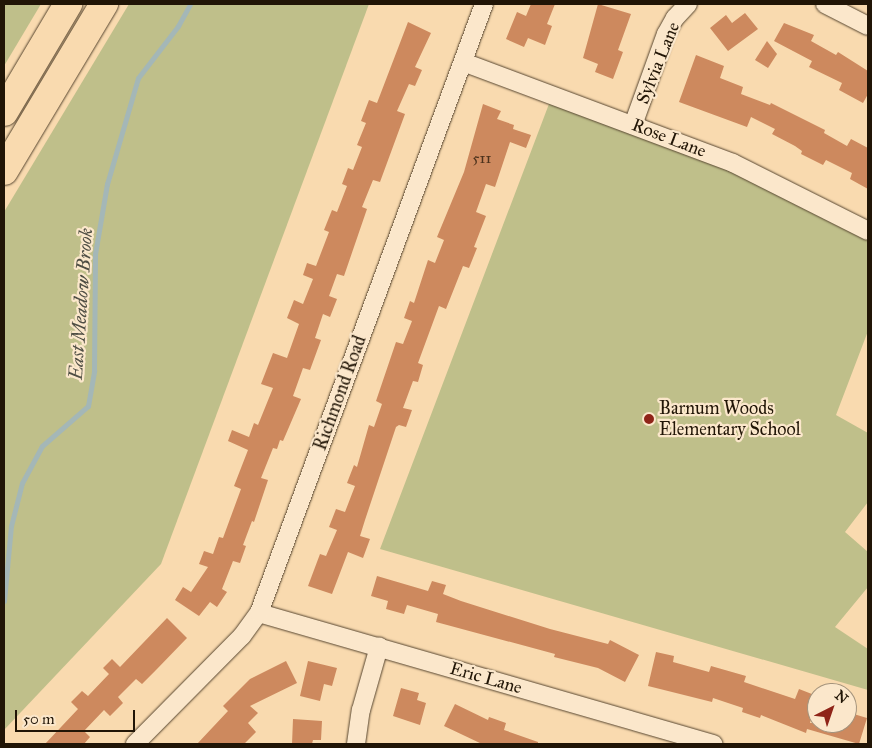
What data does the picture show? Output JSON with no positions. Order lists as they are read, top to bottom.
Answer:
{
  "streets": {
    "street": [
      "Sylvia Lane",
      "Rose Lane",
      "Richmond Road",
      "Eric Lane"
    ]
  },
  "crossings": [
    ["Sylvia Lane", "Rose Lane"],
    ["Rose Lane", "Richmond Road"],
    ["Richmond Road", "Eric Lane"]
  ],
  "water": ["East Meadow Brook"],
  "places": ["Barnum Woods Elementary School"],
  "house_numbers": ["511"],
  "scale_bar": "50 m",
  "north": "top right"
}
